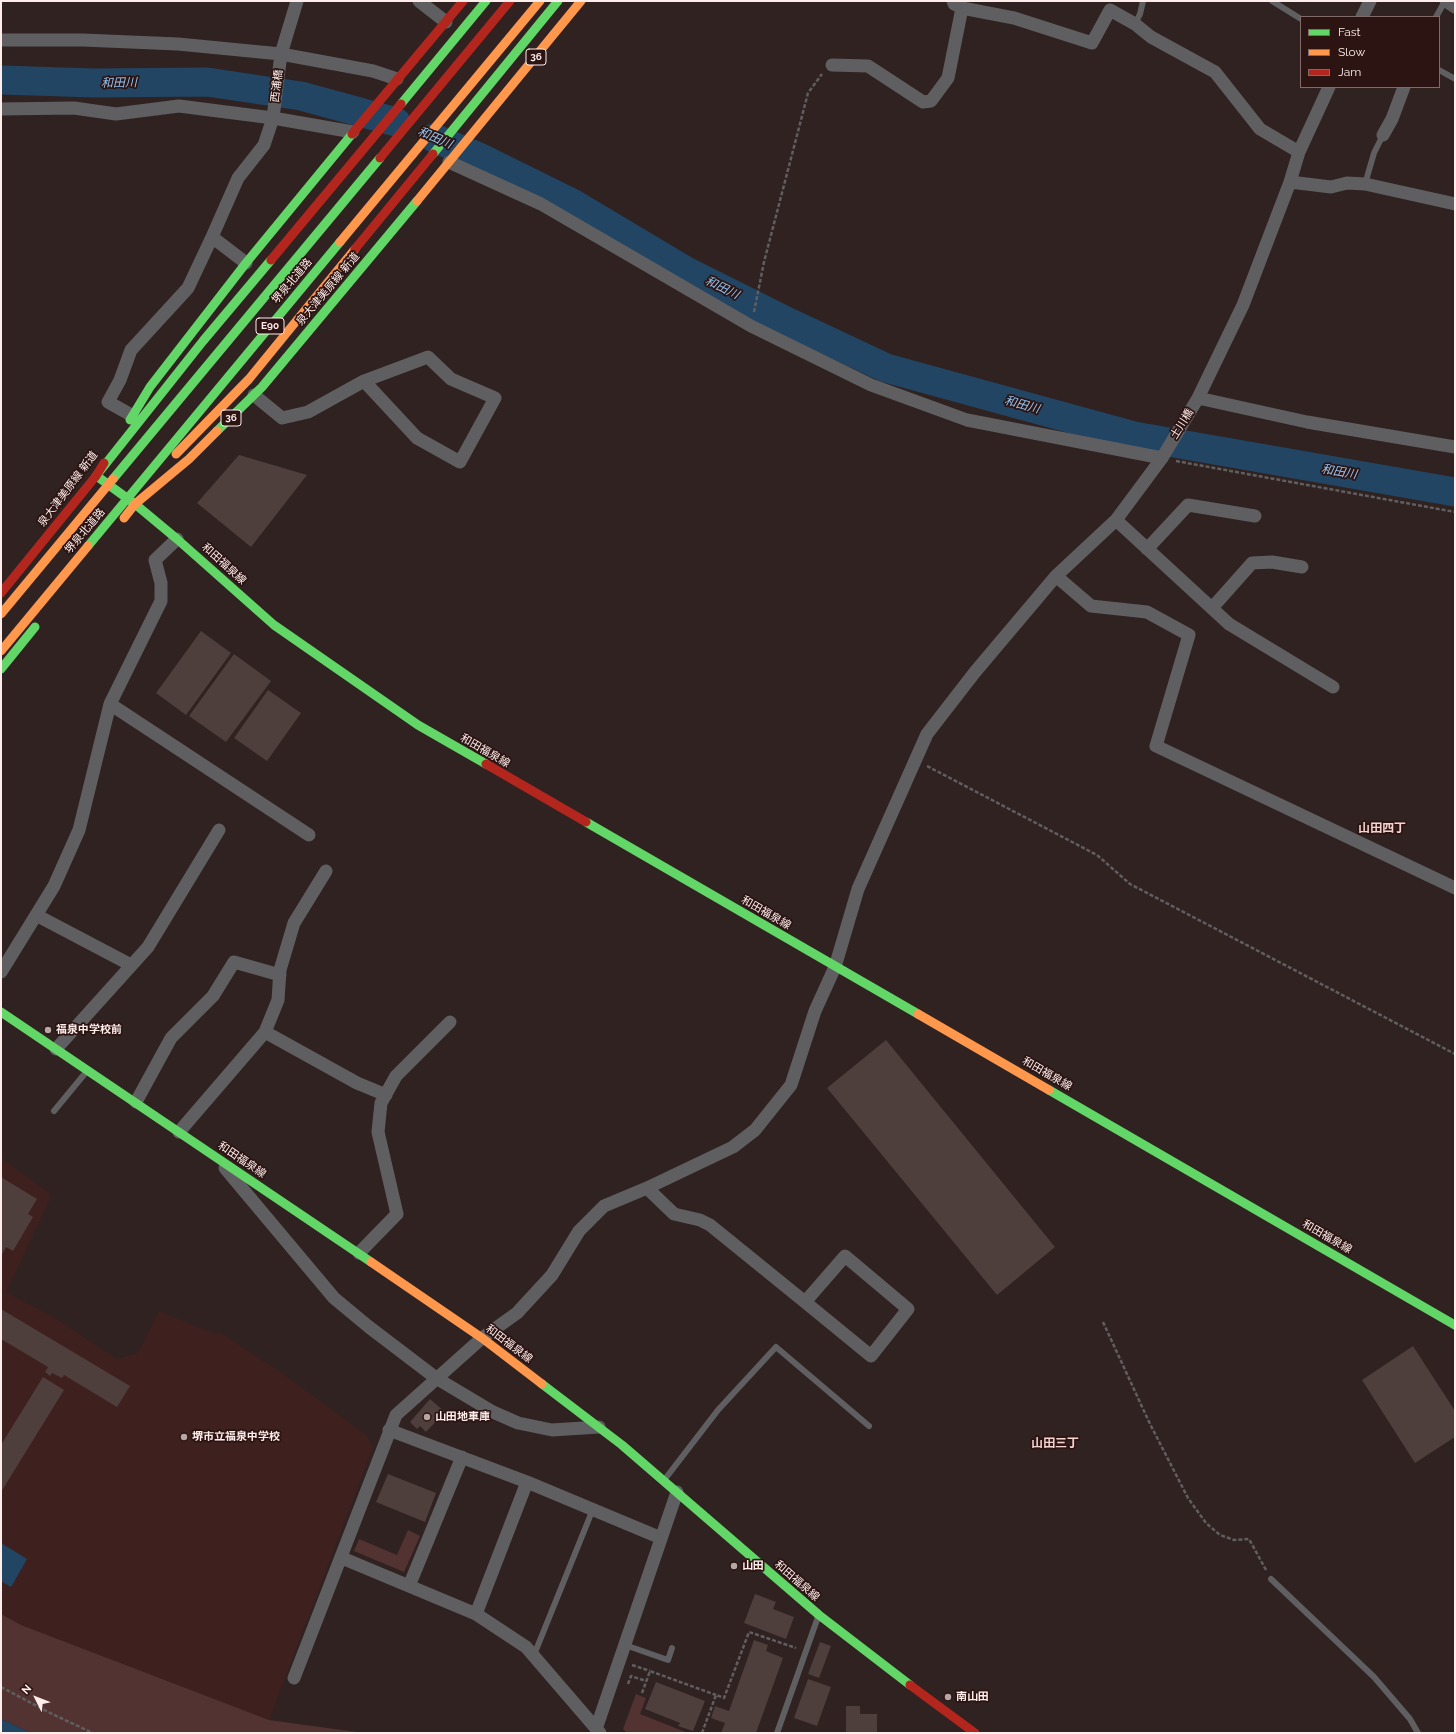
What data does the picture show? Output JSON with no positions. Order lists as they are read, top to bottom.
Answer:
{
  "streets": {
    "main road": [
      "36",
      "堺泉北道路",
      "泉大津美原線 新道",
      "E90",
      "和田福泉線"
    ],
    "street": ["西浦橋", "土川橋"]
  },
  "crossings": [
    ["西浦橋", "泉大津美原線 新道"],
    ["泉大津美原線 新道", "和田福泉線"],
    ["土川橋", "和田福泉線"]
  ],
  "districts": ["山田四丁", "山田三丁"],
  "water": ["和田川"],
  "places": [
    "福泉中学校前",
    "山田地車庫",
    "堺市立福泉中学校",
    "山田",
    "南山田"
  ],
  "legend": ["Fast", "Slow", "Jam"],
  "north": "top left"
}
